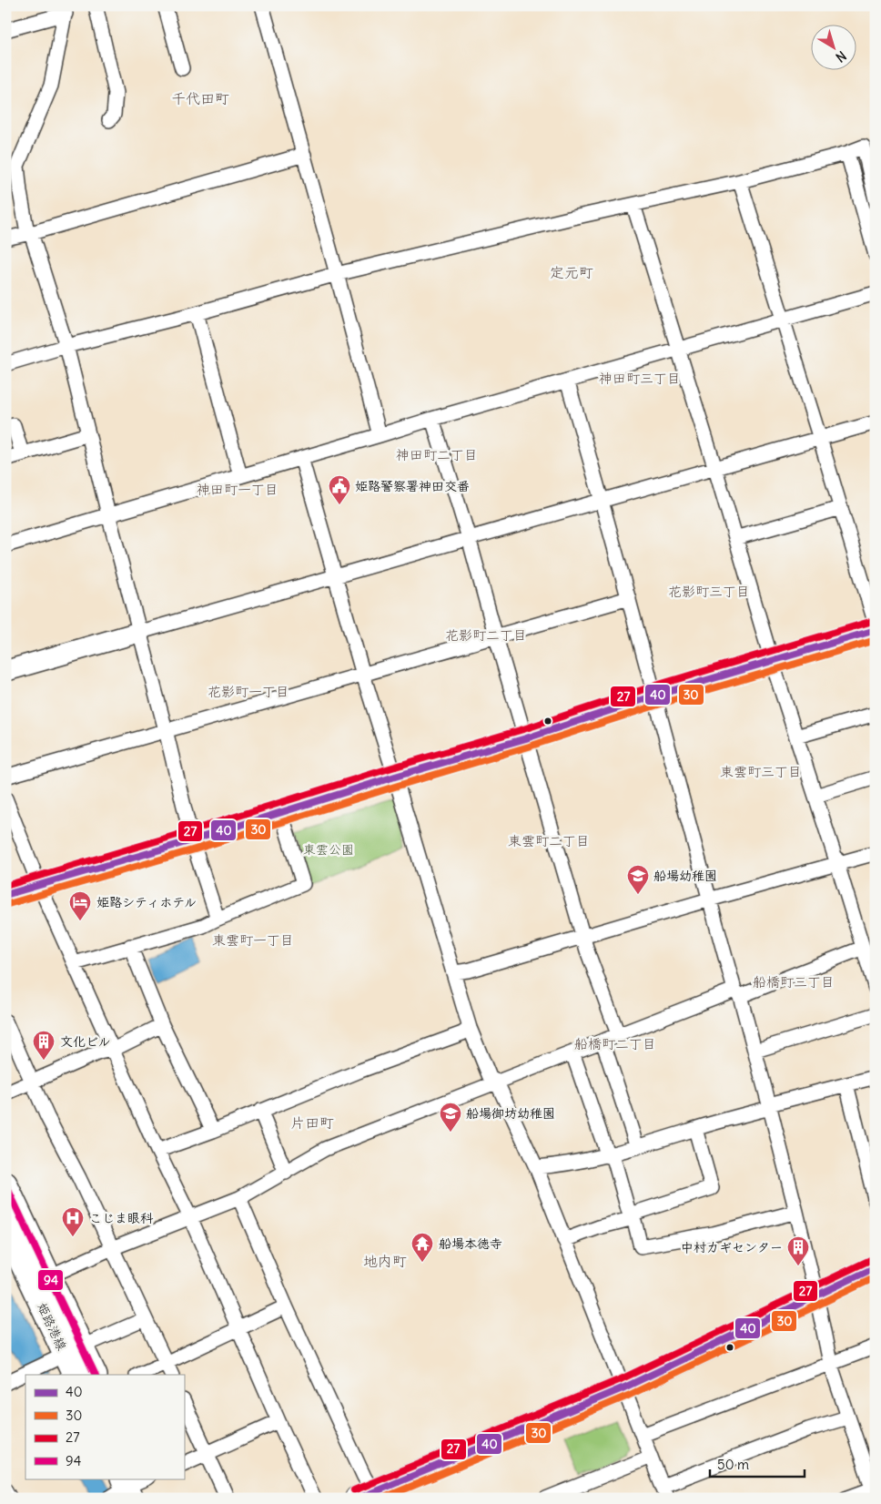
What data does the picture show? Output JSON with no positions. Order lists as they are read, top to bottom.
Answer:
{
  "streets": {
    "main road": ["姫路港線"]
  },
  "districts": [
    "千代田町",
    "定元町",
    "神田町三丁目",
    "神田町二丁目",
    "神田町一丁目",
    "花影町三丁目",
    "花影町二丁目",
    "花影町一丁目",
    "東雲町三丁目",
    "東雲町二丁目",
    "東雲町一丁目",
    "船橋町三丁目",
    "船橋町二丁目",
    "片田町",
    "地内町"
  ],
  "parks": ["東雲公園"],
  "places": {
    "public building": ["姫路警察署神田交番"],
    "school or university": ["船場幼稚園", "船場御坊幼稚園"],
    "hotel": ["姫路シティホテル"],
    "building": ["文化ビル", "中村カギセンター"],
    "hospital": ["こじま眼科"],
    "temple": ["船場本徳寺"]
  },
  "lines": [
    "transit line 27",
    "transit line 40",
    "transit line 30",
    "transit line 94"
  ],
  "legend": [
    "40",
    "30",
    "27",
    "94"
  ],
  "scale_bar": "50 m",
  "north": "bottom right"
}
